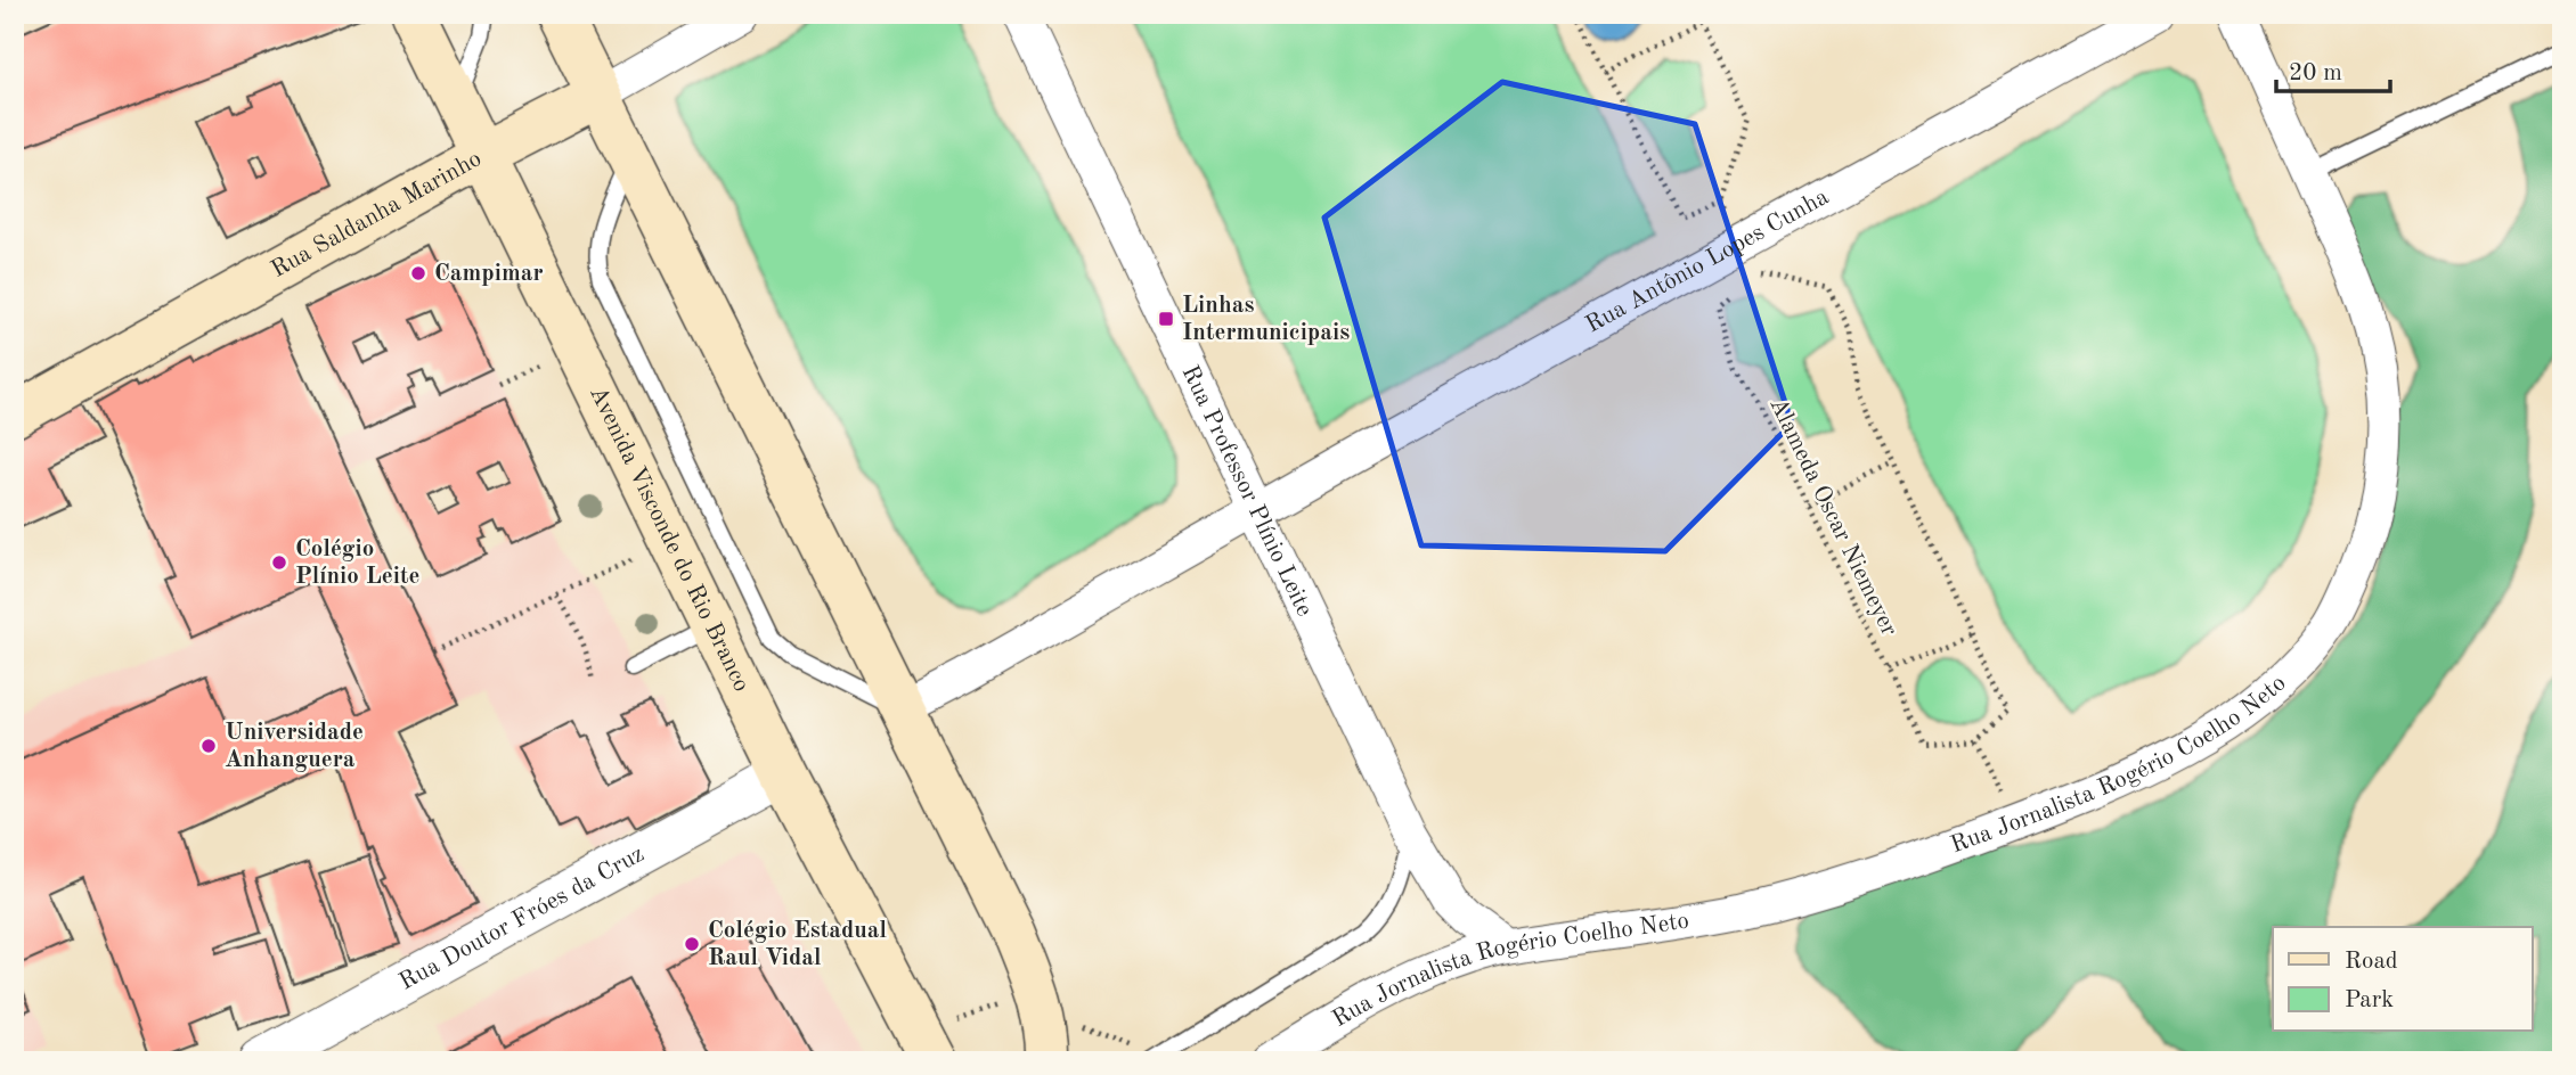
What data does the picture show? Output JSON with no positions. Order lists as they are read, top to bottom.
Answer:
{
  "streets": {
    "main road": ["Rua Saldanha Marinho", "Avenida Visconde do Rio Branco"],
    "street": [
      "Rua Antônio Lopes Cunha",
      "Rua Professor Plínio Leite",
      "Rua Jornalista Rogério Coelho Neto",
      "Rua Doutor Fróes da Cruz"
    ],
    "path": ["Alameda Oscar Niemeyer"]
  },
  "crossings": [
    ["Rua Saldanha Marinho", "Avenida Visconde do Rio Branco"],
    ["Rua Antônio Lopes Cunha", "Rua Professor Plínio Leite"],
    ["Rua Antônio Lopes Cunha", "Alameda Oscar Niemeyer"],
    ["Rua Professor Plínio Leite", "Rua Jornalista Rogério Coelho Neto"],
    ["Avenida Visconde do Rio Branco", "Rua Doutor Fróes da Cruz"]
  ],
  "places": {
    "other": [
      "Campimar",
      "Colégio Plínio Leite",
      "Universidade Anhanguera",
      "Colégio Estadual Raul Vidal"
    ],
    "transit": ["Linhas Intermunicipais"]
  },
  "legend": ["Road", "Park"],
  "scale_bar": "20 m"
}
